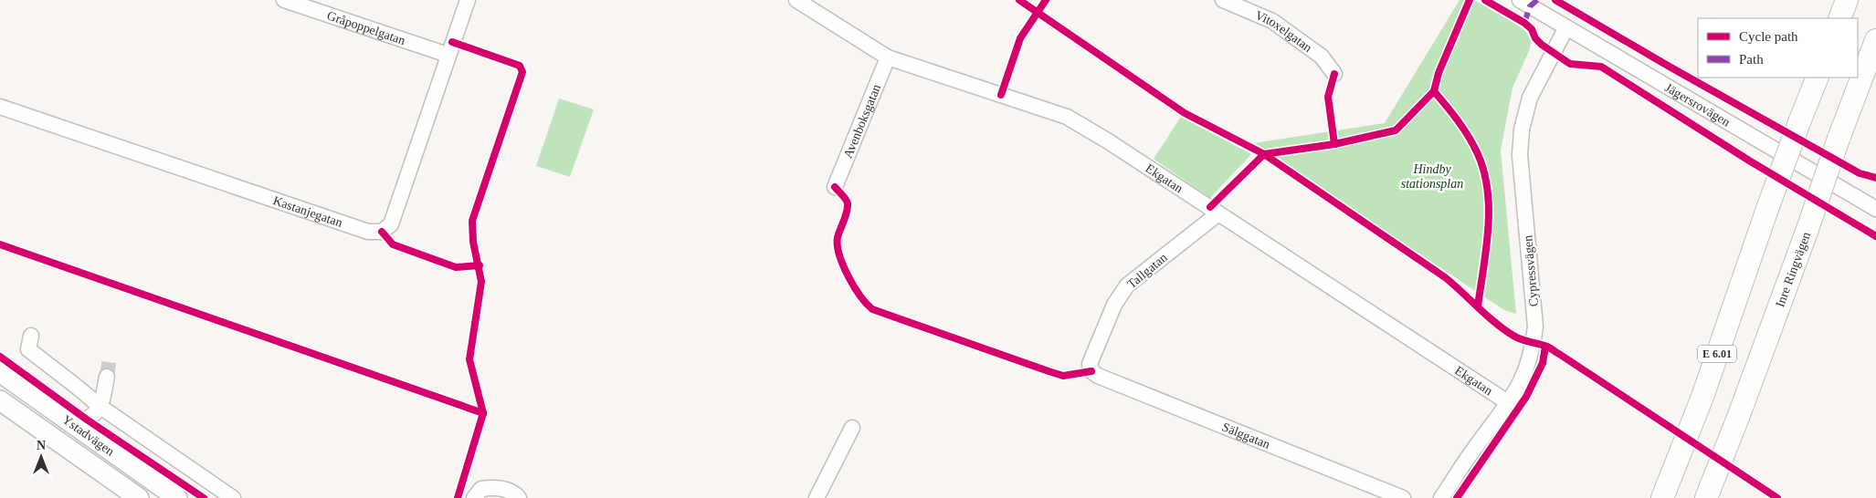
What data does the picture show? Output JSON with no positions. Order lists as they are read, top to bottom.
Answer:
{
  "streets": {
    "highway": ["Inre Ringvägen", "E 6.01"],
    "main road": ["Ystadvägen"],
    "street": [
      "Gråpoppelgatan",
      "Vitoxelgatan",
      "Jägersrovägen",
      "Avenboksgatan",
      "Ekgatan",
      "Kastanjegatan",
      "Tallgatan",
      "Cypressvägen",
      "Sälggatan"
    ]
  },
  "crossings": [
    ["Gråpoppelgatan", "Kastanjegatan"],
    ["Jägersrovägen", "Cypressvägen"],
    ["Avenboksgatan", "Ekgatan"],
    ["Ekgatan", "Tallgatan"],
    ["Ekgatan", "Cypressvägen"],
    ["Tallgatan", "Sälggatan"]
  ],
  "parks": ["Hindby stationsplan"],
  "legend": ["Cycle path", "Path"],
  "north": "top"
}
